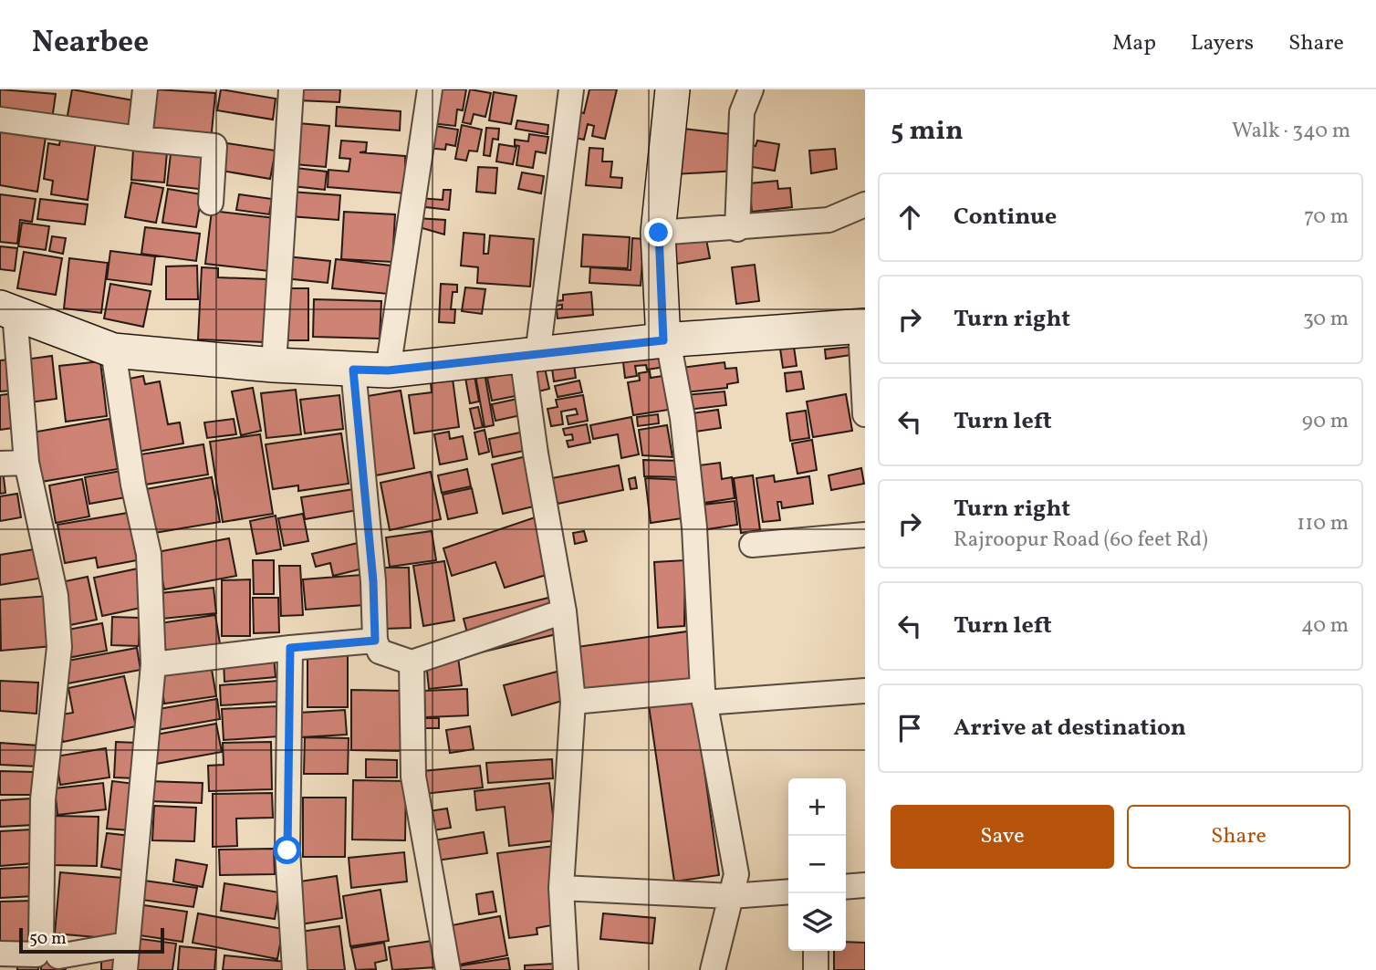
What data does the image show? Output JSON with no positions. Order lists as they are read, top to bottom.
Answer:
{
  "scale_bar": "50 m",
  "page": {
    "header": "Nearbee",
    "nav": ["Map", "Layers", "Share"],
    "heading": ["5 min", "Walk · 340 m"],
    "list": [
      ["Continue", "70 m"],
      ["Turn right", "30 m"],
      ["Turn left", "90 m"],
      ["Turn right", "Rajroopur Road (60 feet Rd)", "110 m"],
      ["Turn left", "40 m"],
      "Arrive at destination"
    ],
    "map_buttons": ["+", "−"],
    "buttons": ["Save", "Share"],
    "scale": "50 m"
  }
}
